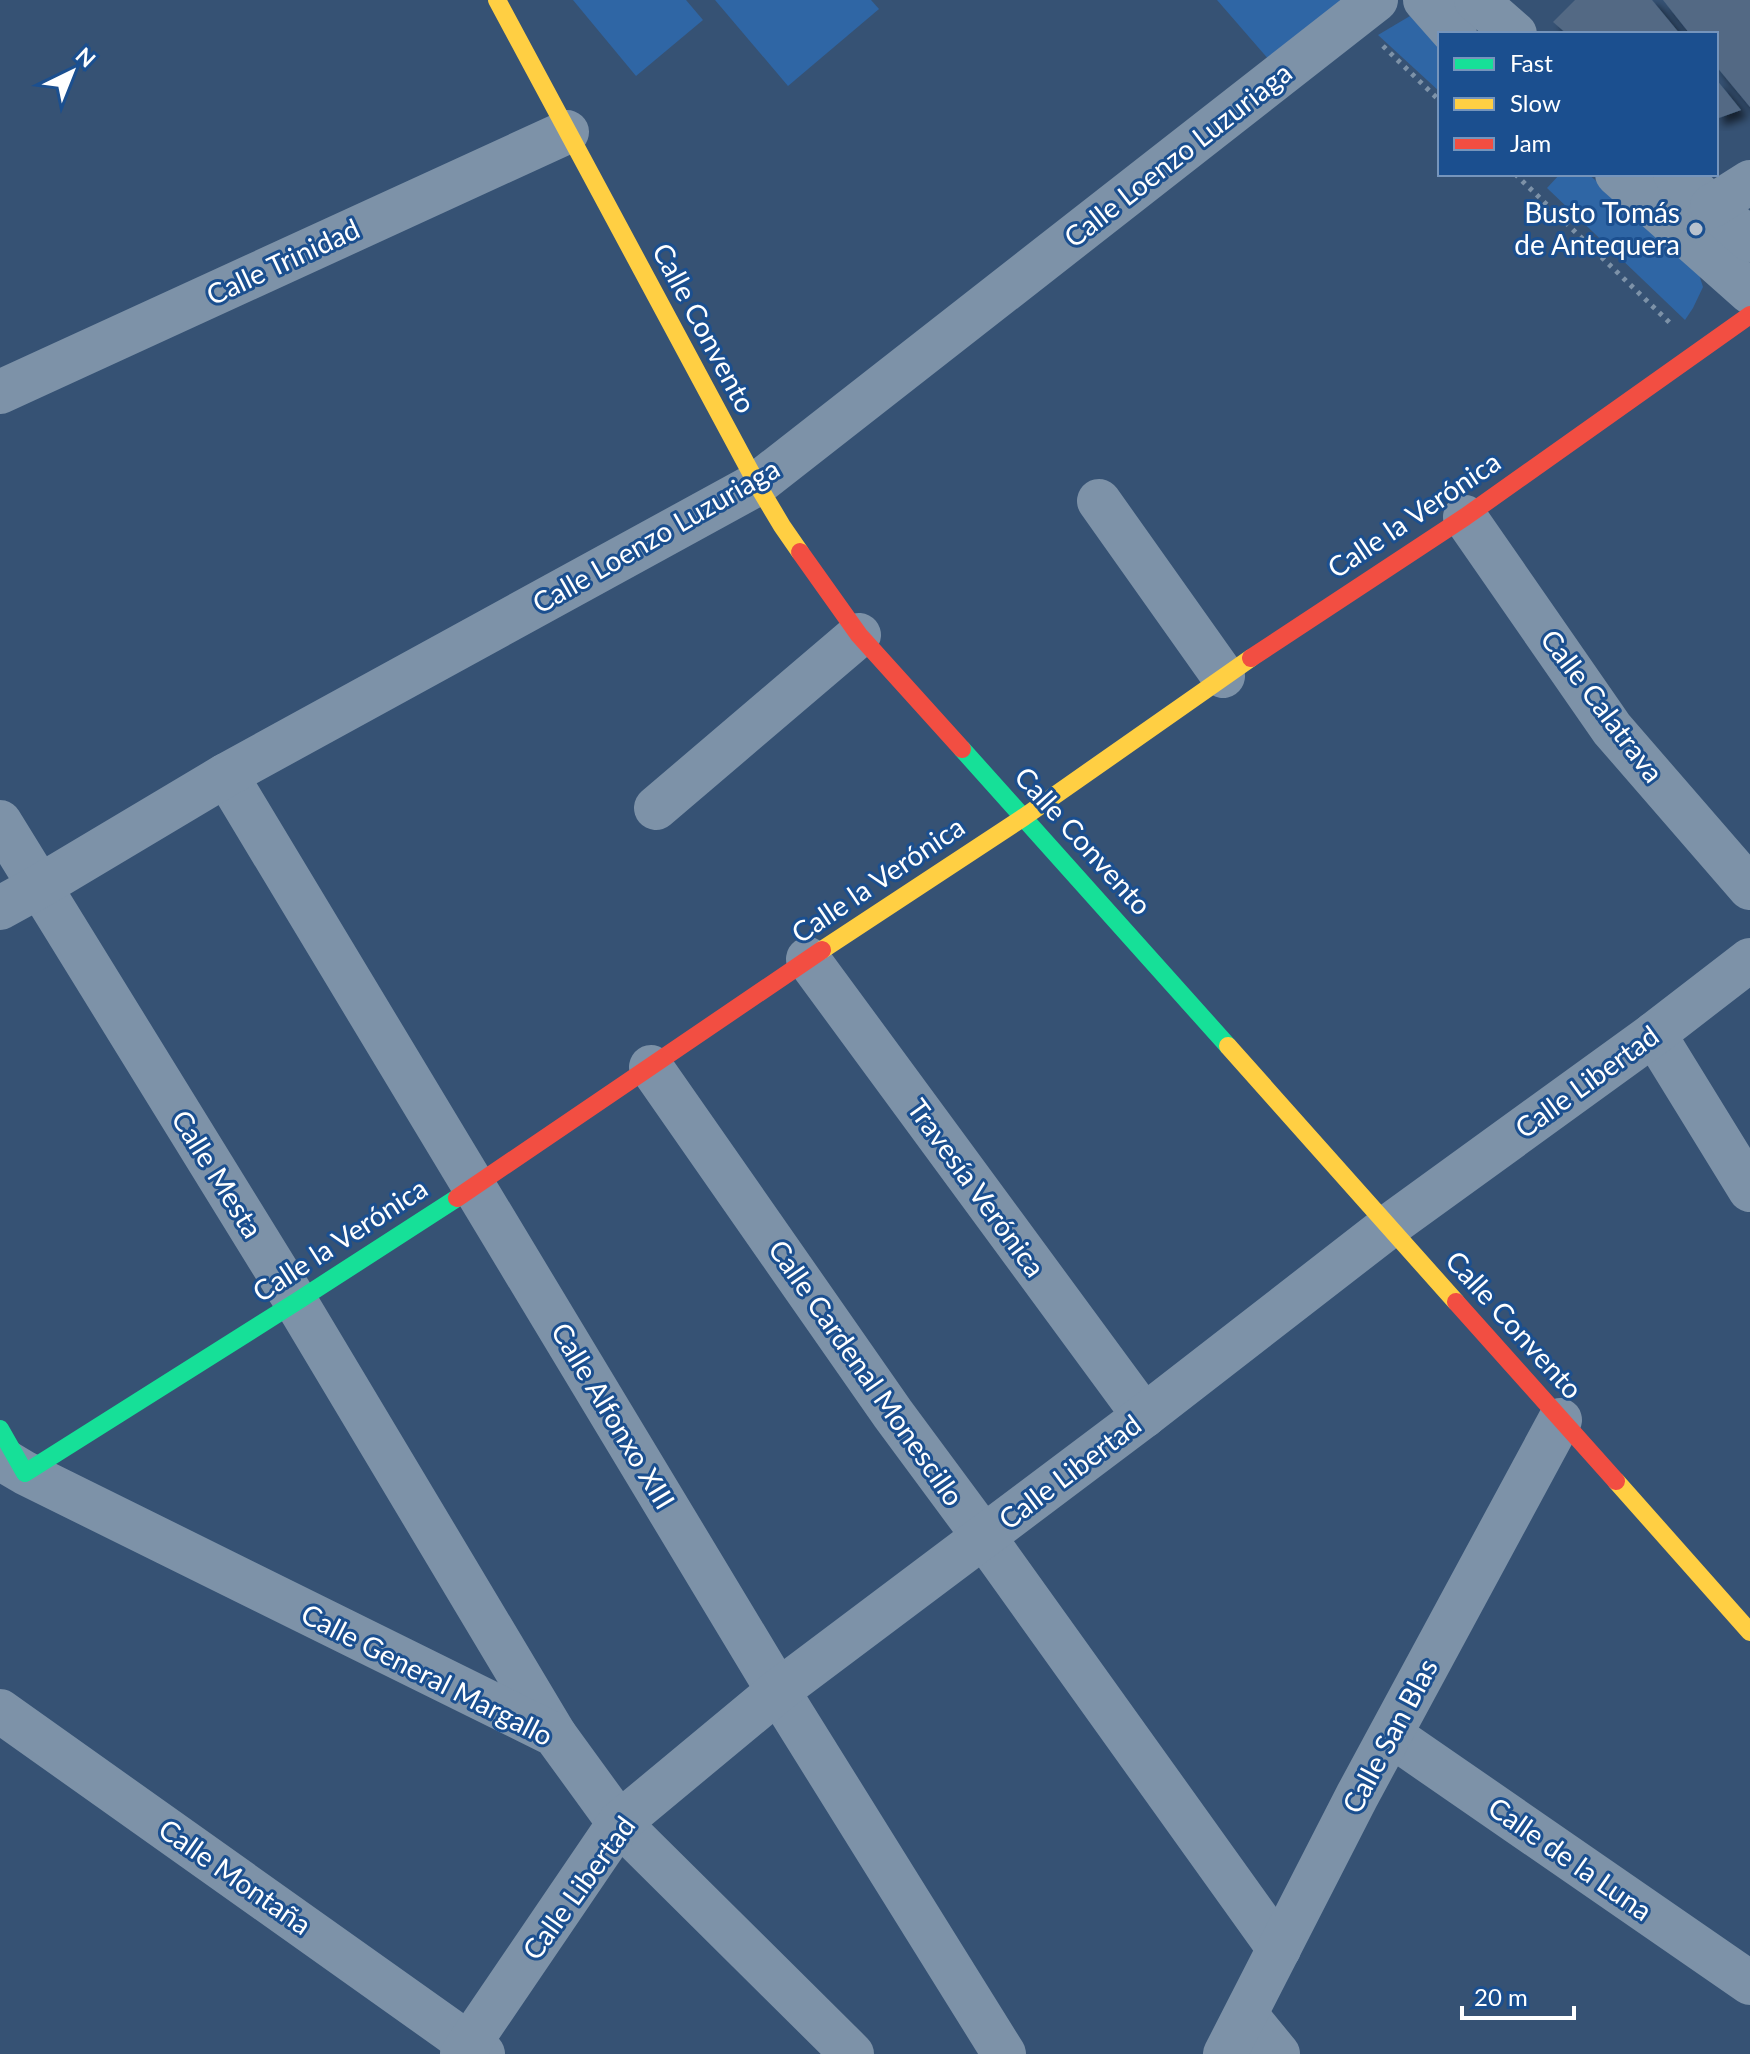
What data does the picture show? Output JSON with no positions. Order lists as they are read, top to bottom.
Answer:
{
  "streets": {
    "street": [
      "Calle Loenzo Luzuriaga",
      "Calle Trinidad",
      "Calle Convento",
      "Calle la Verónica",
      "Calle Calatrava",
      "Calle Libertad",
      "Calle Mesta",
      "Travesía Verónica",
      "Calle Cardenal Monescillo",
      "Calle Alfonxo XIII",
      "Calle General Margallo",
      "Calle San Blas",
      "Calle de la Luna",
      "Calle Montaña"
    ]
  },
  "crossings": [
    ["Calle Loenzo Luzuriaga", "Calle Convento"],
    ["Calle Loenzo Luzuriaga", "Calle Mesta"],
    ["Calle Loenzo Luzuriaga", "Calle Alfonxo XIII"],
    ["Calle Trinidad", "Calle Convento"],
    ["Calle Convento", "Calle la Verónica"],
    ["Calle Convento", "Calle Libertad"],
    ["Calle Convento", "Calle San Blas"],
    ["Calle la Verónica", "Calle Calatrava"],
    ["Calle la Verónica", "Calle Mesta"],
    ["Calle la Verónica", "Travesía Verónica"],
    ["Calle la Verónica", "Calle Cardenal Monescillo"],
    ["Calle la Verónica", "Calle Alfonxo XIII"],
    ["Calle la Verónica", "Calle General Margallo"],
    ["Calle Libertad", "Travesía Verónica"],
    ["Calle Libertad", "Calle Cardenal Monescillo"],
    ["Calle Libertad", "Calle Alfonxo XIII"],
    ["Calle Libertad", "Calle General Margallo"],
    ["Calle Libertad", "Calle Montaña"],
    ["Calle Mesta", "Calle General Margallo"],
    ["Calle Cardenal Monescillo", "Calle San Blas"],
    ["Calle San Blas", "Calle de la Luna"]
  ],
  "places": ["Busto Tomás de Antequera"],
  "legend": ["Fast", "Slow", "Jam"],
  "scale_bar": "20 m",
  "north": "top right"
}
